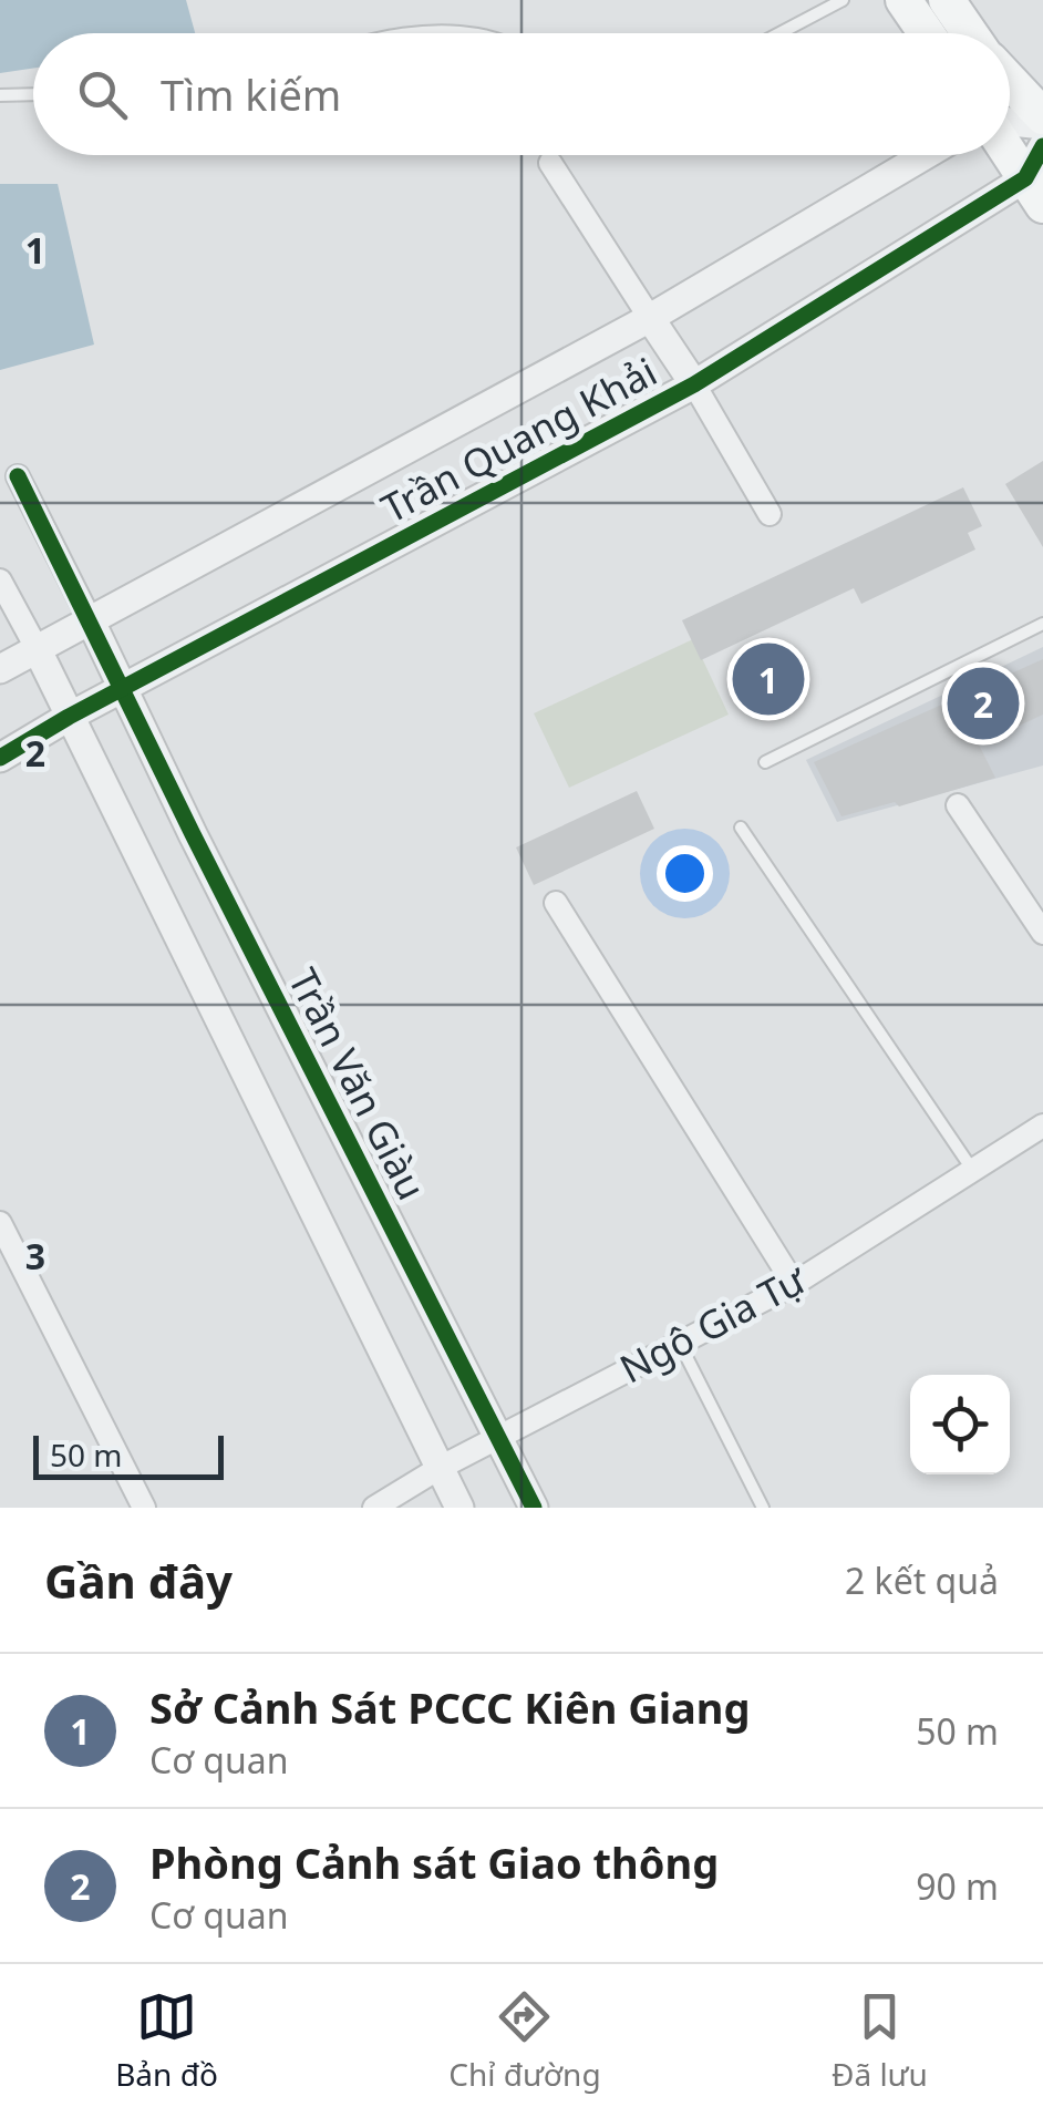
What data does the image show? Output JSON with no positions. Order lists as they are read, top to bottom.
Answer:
{
  "streets": {
    "street": ["Trần Quang Khải", "Trần Văn Giàu", "Ngô Gia Tự"]
  },
  "crossings": [
    ["Trần Quang Khải", "Trần Văn Giàu"],
    ["Trần Văn Giàu", "Ngô Gia Tự"]
  ],
  "scale_bar": "50 m",
  "page": {
    "search": "Tìm kiếm",
    "pins": ["1", "2"],
    "scale": "50 m",
    "heading": ["Gần đây", "2 kết quả"],
    "list": [
      {
        "mark": "1",
        "name": "Sở Cảnh Sát PCCC Kiên Giang",
        "note": "Cơ quan",
        "value": "50 m"
      },
      {
        "mark": "2",
        "name": "Phòng Cảnh sát Giao thông",
        "note": "Cơ quan",
        "value": "90 m"
      }
    ],
    "nav": ["Bản đồ", "Chỉ đường", "Đã lưu"]
  },
  "grid": {
    "rows": ["1", "2", "3"]
  }
}
